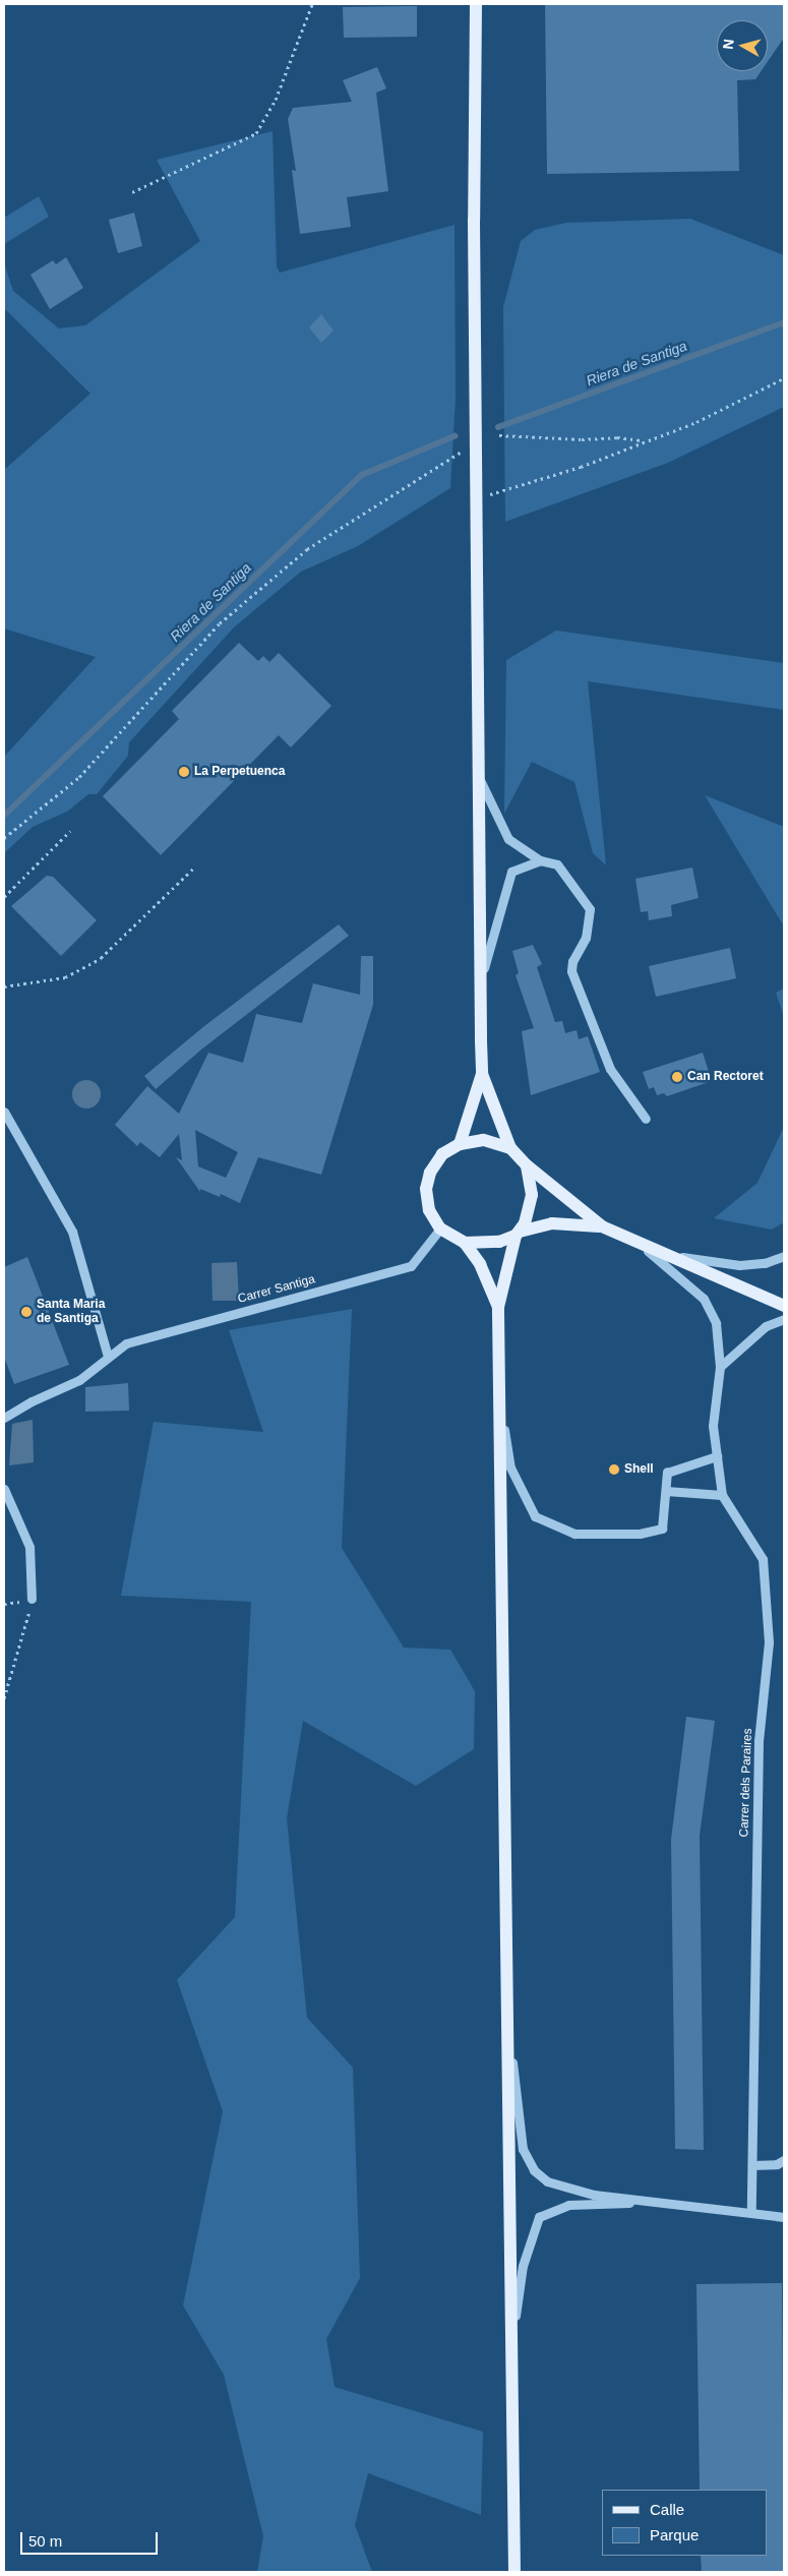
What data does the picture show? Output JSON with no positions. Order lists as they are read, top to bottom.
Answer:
{
  "streets": {
    "street": ["Carrer Santiga", "Carrer dels Paraires"]
  },
  "water": ["Riera de Santiga"],
  "places": [
    "La Perpetuenca",
    "Can Rectoret",
    "Santa Maria de Santiga",
    "Shell"
  ],
  "legend": ["Calle", "Parque"],
  "scale_bar": "50 m",
  "north": "left"
}
